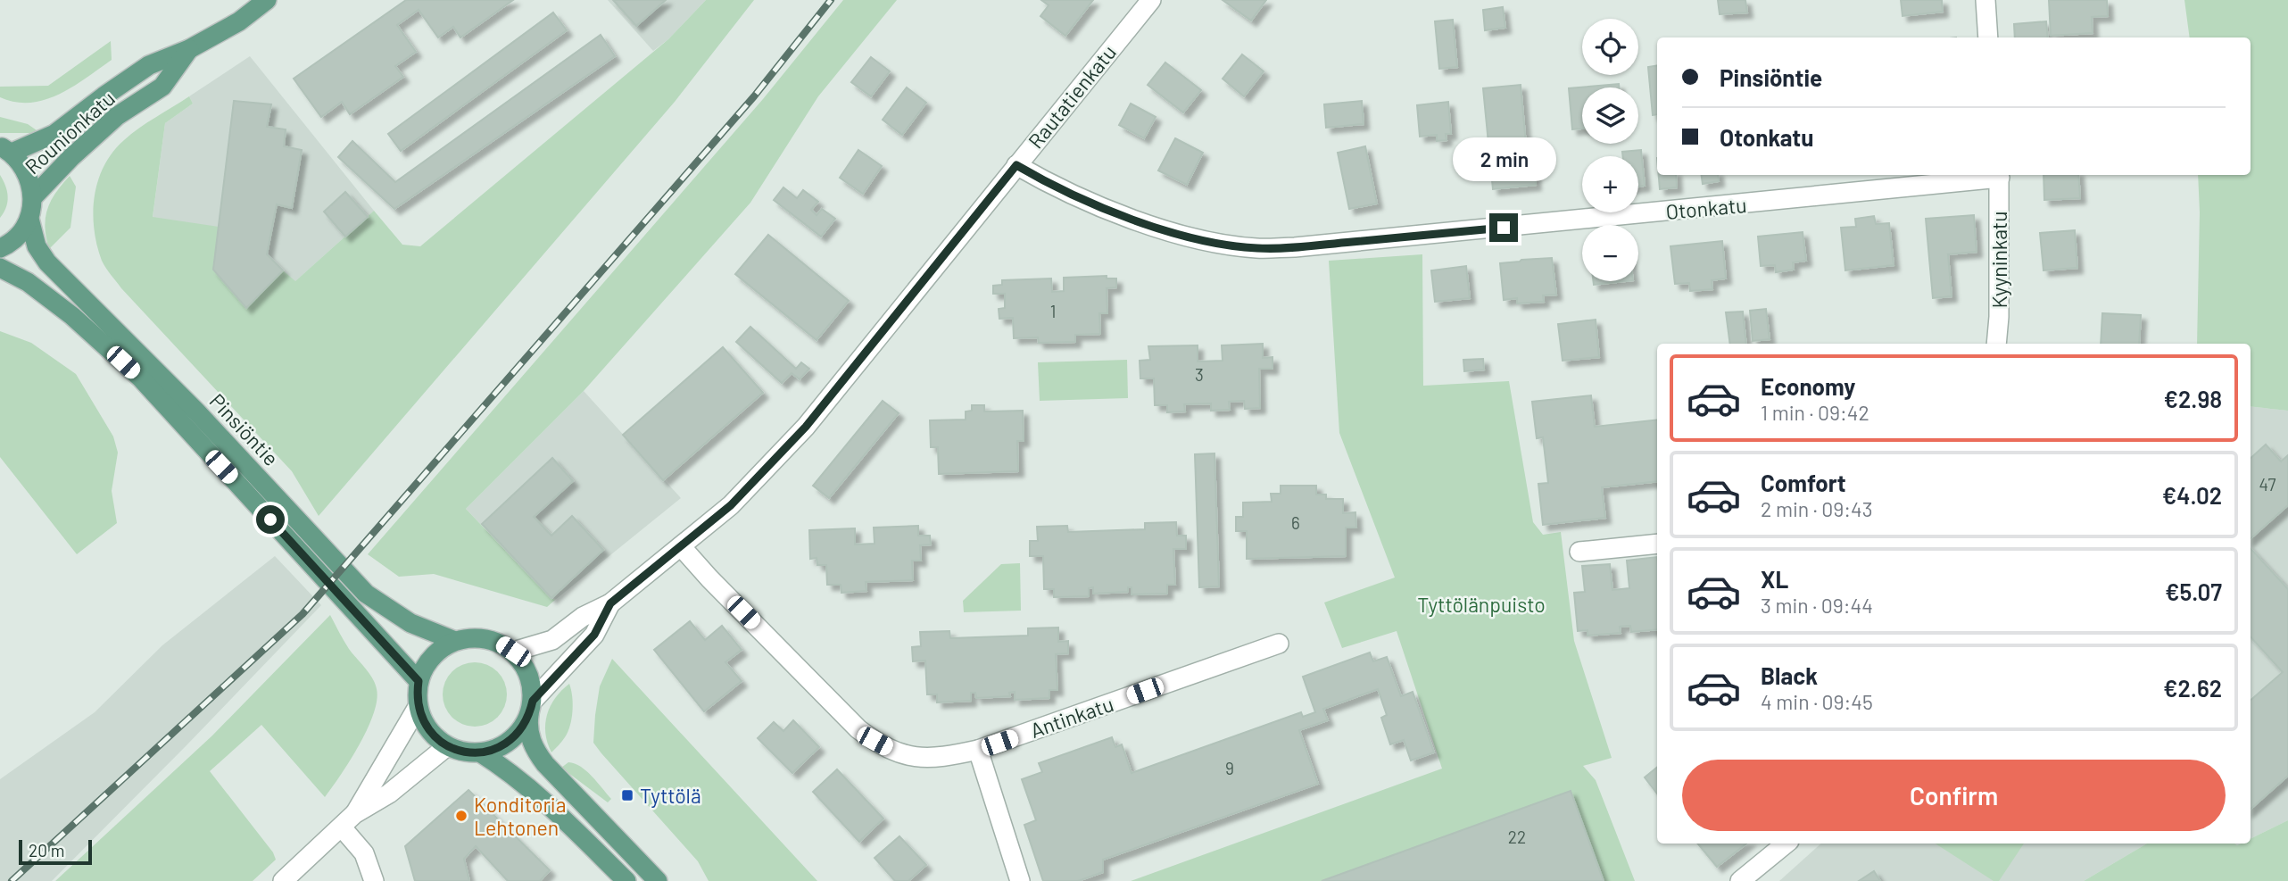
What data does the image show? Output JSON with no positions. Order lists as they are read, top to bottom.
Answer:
{
  "streets": {
    "main road": ["Rounionkatu", "Pinsiöntie"],
    "street": [
      "Rautatienkatu",
      "Otonkatu",
      "Kyyninkatu",
      "Antinkatu"
    ]
  },
  "crossings": [
    ["Rautatienkatu", "Otonkatu"],
    ["Rautatienkatu", "Pinsiöntie"],
    ["Rautatienkatu", "Antinkatu"],
    ["Otonkatu", "Kyyninkatu"]
  ],
  "parks": ["Tyttölänpuisto"],
  "places": {
    "transit": ["Tyttölä"],
    "other": ["Konditoria Lehtonen"]
  },
  "house_numbers": [
    "1",
    "3",
    "47",
    "6",
    "9",
    "22"
  ],
  "scale_bar": "20 m",
  "page": {
    "map_buttons": ["+", "−"],
    "banner": ["Pinsiöntie", "Otonkatu"],
    "bubble": "2 min",
    "list": [
      {
        "name": "Economy",
        "note": "1 min · 09:42",
        "value": "€2.98"
      },
      {
        "name": "Comfort",
        "note": "2 min · 09:43",
        "value": "€4.02"
      },
      {
        "name": "XL",
        "note": "3 min · 09:44",
        "value": "€5.07"
      },
      {
        "name": "Black",
        "note": "4 min · 09:45",
        "value": "€2.62"
      }
    ],
    "buttons": "Confirm",
    "scale": "20 m"
  }
}
